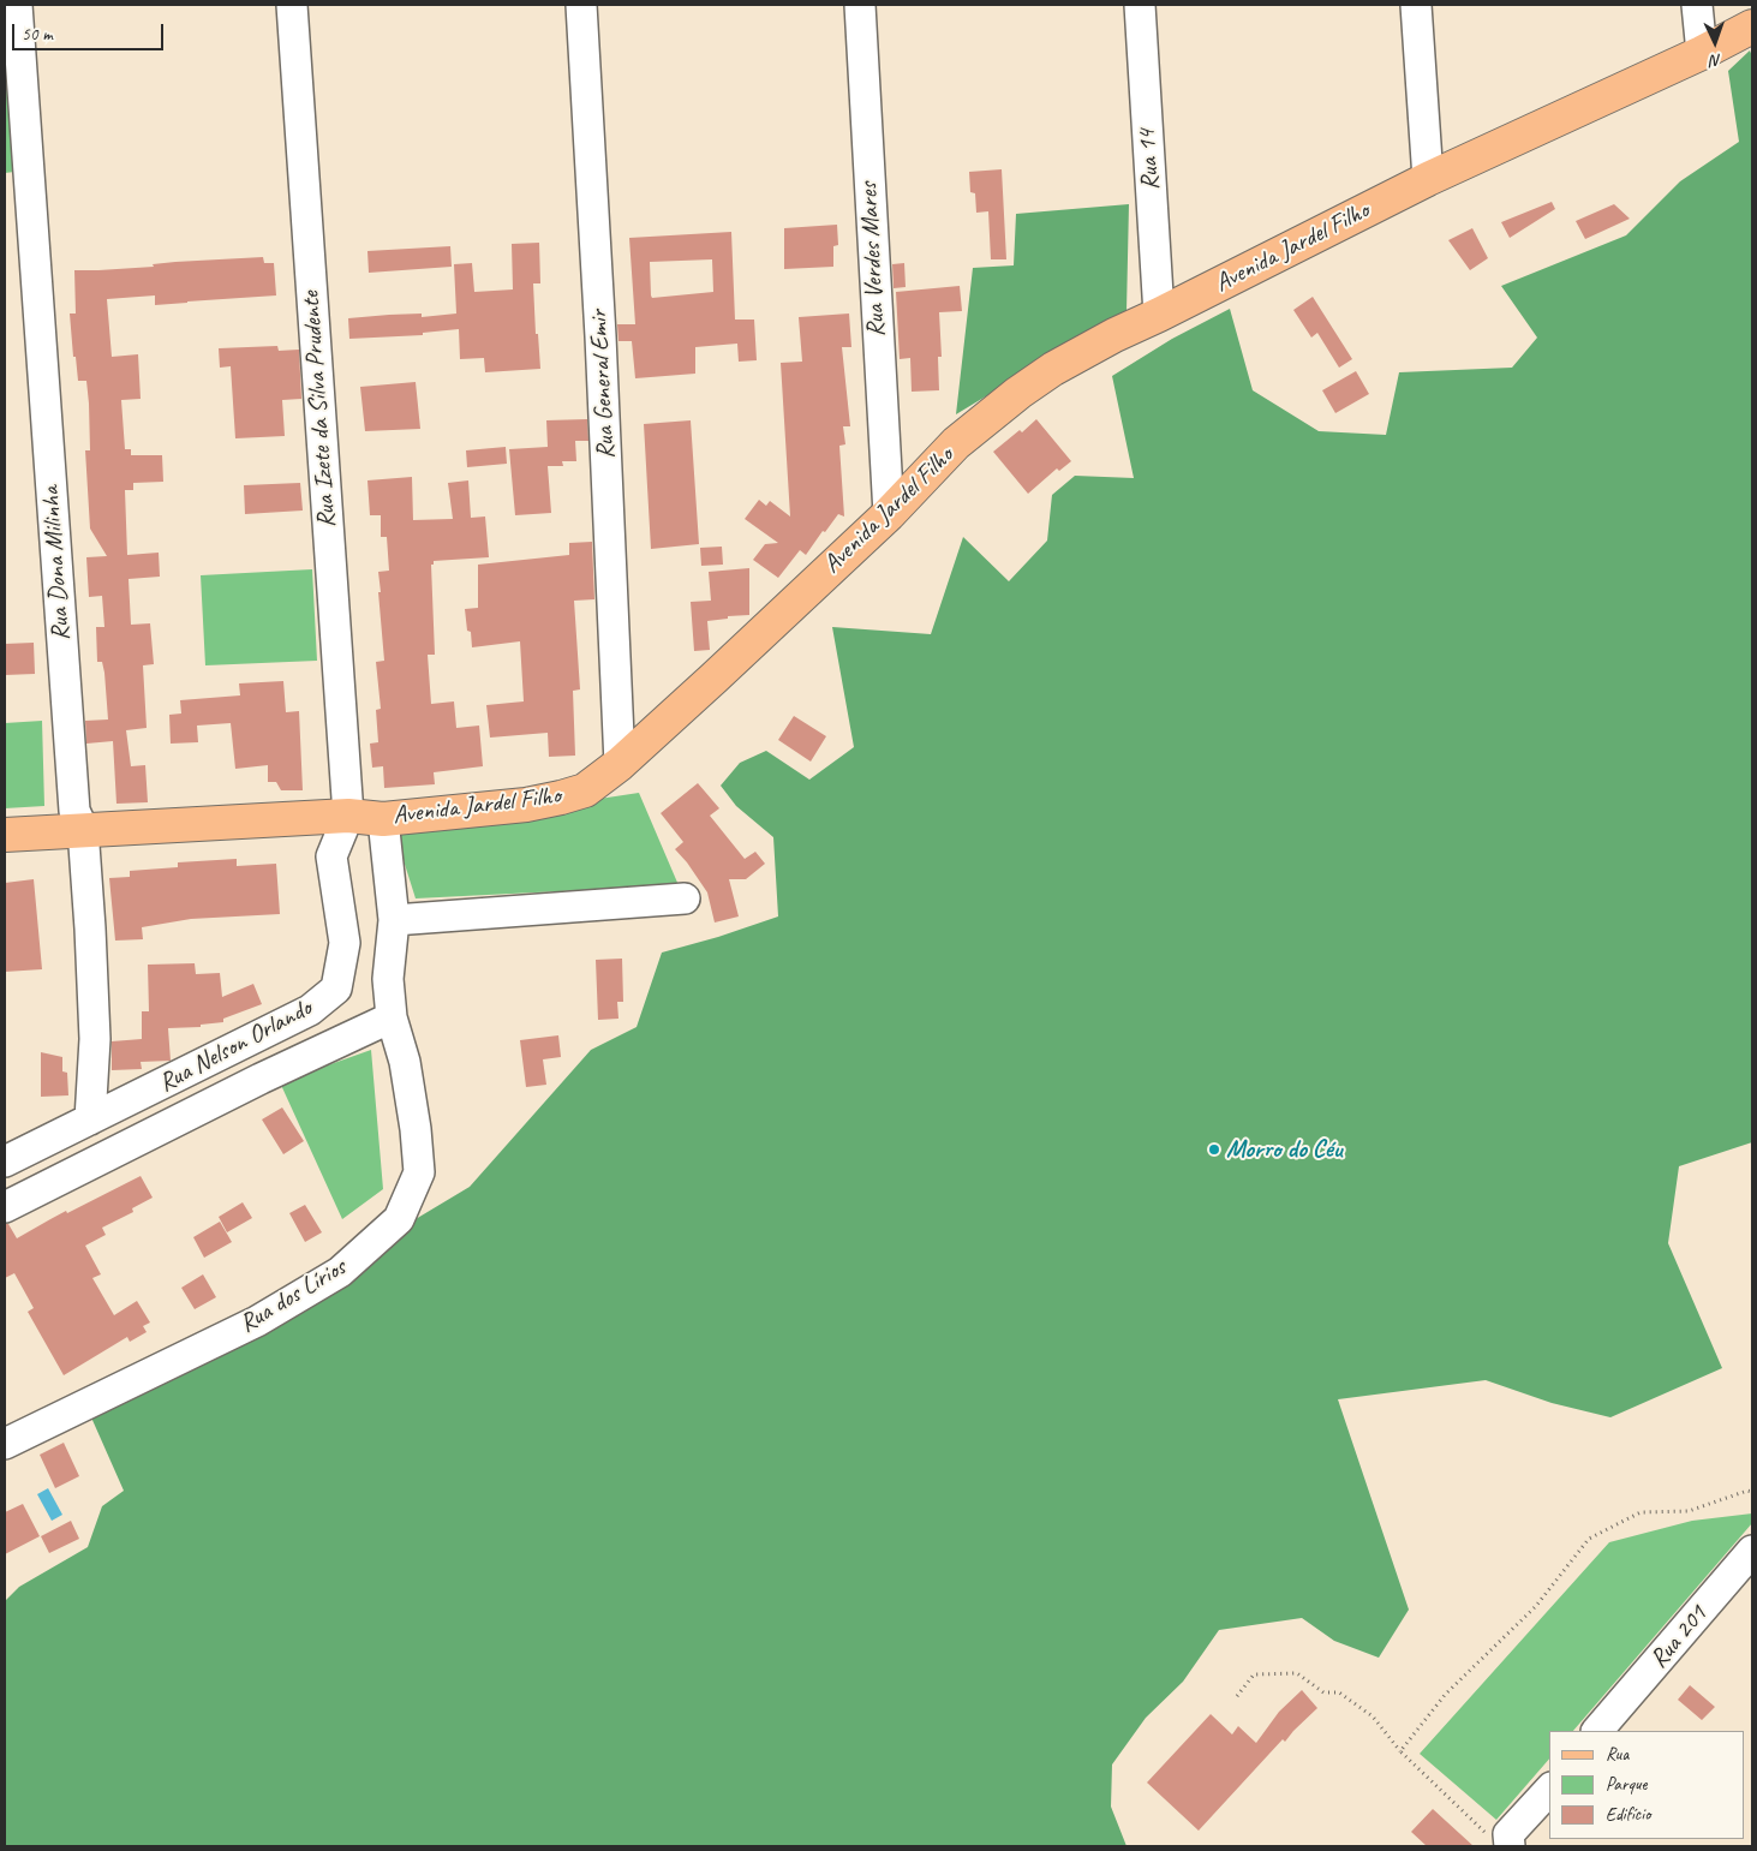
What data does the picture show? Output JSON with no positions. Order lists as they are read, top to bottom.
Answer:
{
  "streets": {
    "main road": ["Avenida Jardel Filho"],
    "street": [
      "Rua 14",
      "Rua Verdes Mares",
      "Rua General Emir",
      "Rua Izete da Silva Prudente",
      "Rua Dona Milinha",
      "Rua Nelson Orlando",
      "Rua dos Lírios",
      "Rua 201"
    ]
  },
  "crossings": [
    ["Rua 14", "Avenida Jardel Filho"],
    ["Avenida Jardel Filho", "Rua Verdes Mares"],
    ["Avenida Jardel Filho", "Rua General Emir"],
    ["Avenida Jardel Filho", "Rua Izete da Silva Prudente"],
    ["Avenida Jardel Filho", "Rua Dona Milinha"],
    ["Avenida Jardel Filho", "Rua Nelson Orlando"],
    ["Avenida Jardel Filho", "Rua dos Lírios"],
    ["Rua Izete da Silva Prudente", "Rua Nelson Orlando"],
    ["Rua Dona Milinha", "Rua Nelson Orlando"],
    ["Rua Nelson Orlando", "Rua dos Lírios"]
  ],
  "places": ["Morro do Céu"],
  "legend": ["Rua", "Parque", "Edifício"],
  "scale_bar": "50 m",
  "north": "bottom"
}
